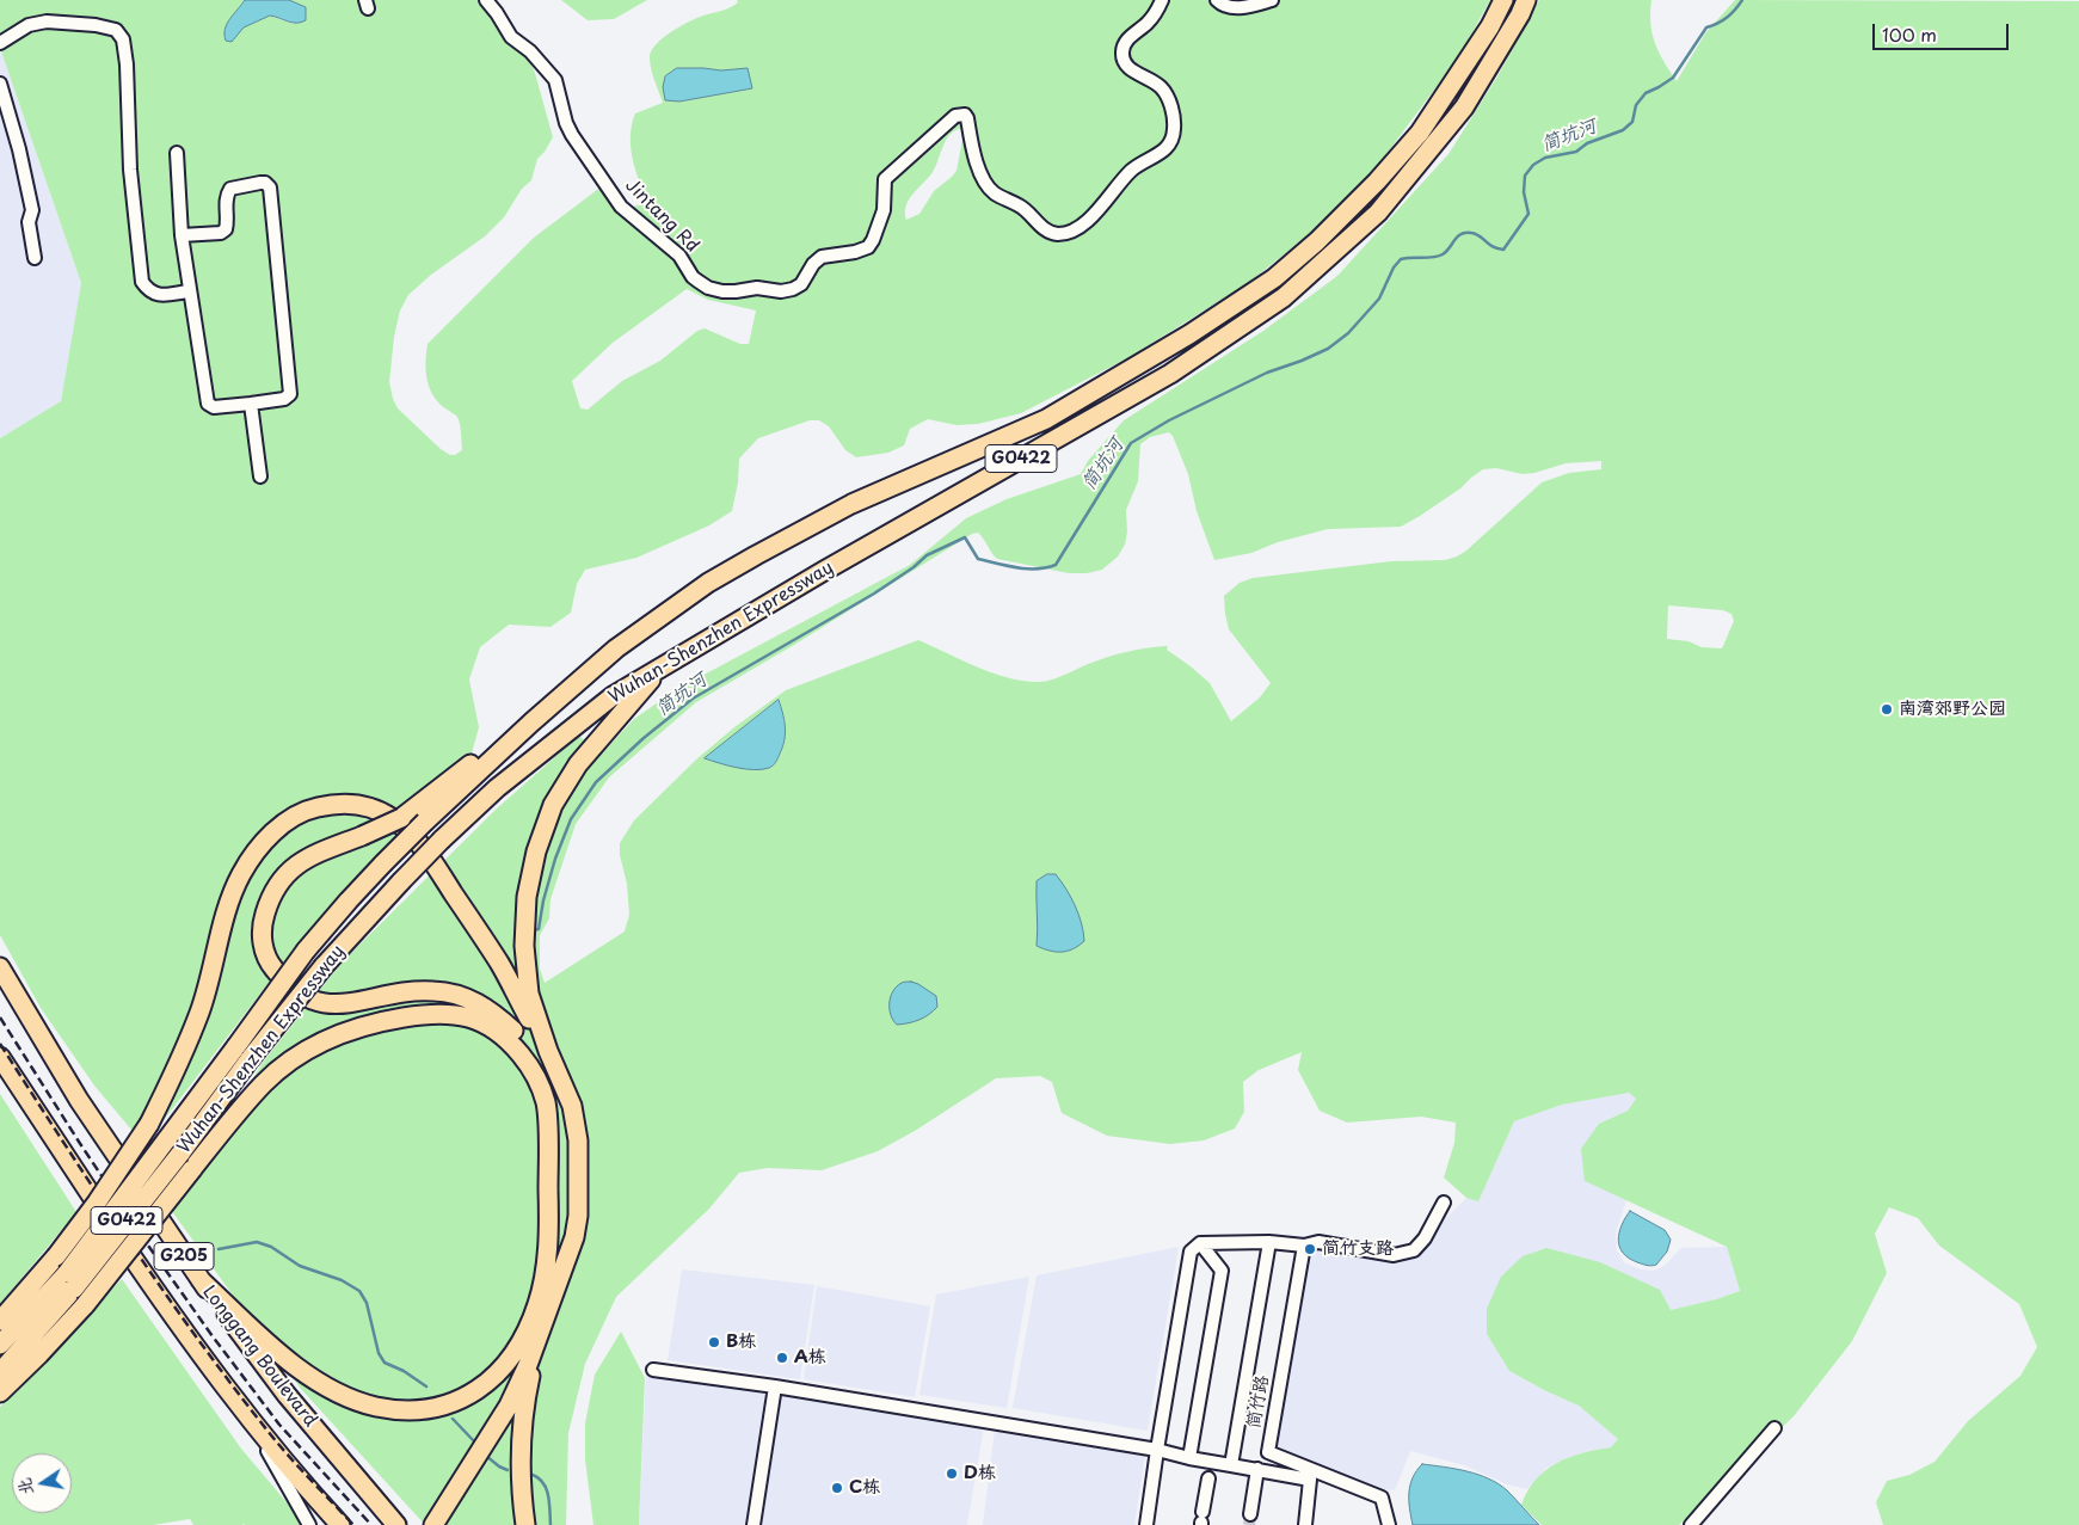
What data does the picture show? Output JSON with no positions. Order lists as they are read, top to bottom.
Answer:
{
  "streets": {
    "highway": [
      "G0422",
      "Wuhan-Shenzhen Expressway",
      "G205",
      "Longgang Boulevard"
    ],
    "street": ["Jintang Rd", "简竹路"]
  },
  "water": ["简坑河"],
  "places": [
    "南湾郊野公园",
    "简竹支路",
    "B栋",
    "A栋",
    "D栋",
    "C栋"
  ],
  "scale_bar": "100 m",
  "north": "left"
}
